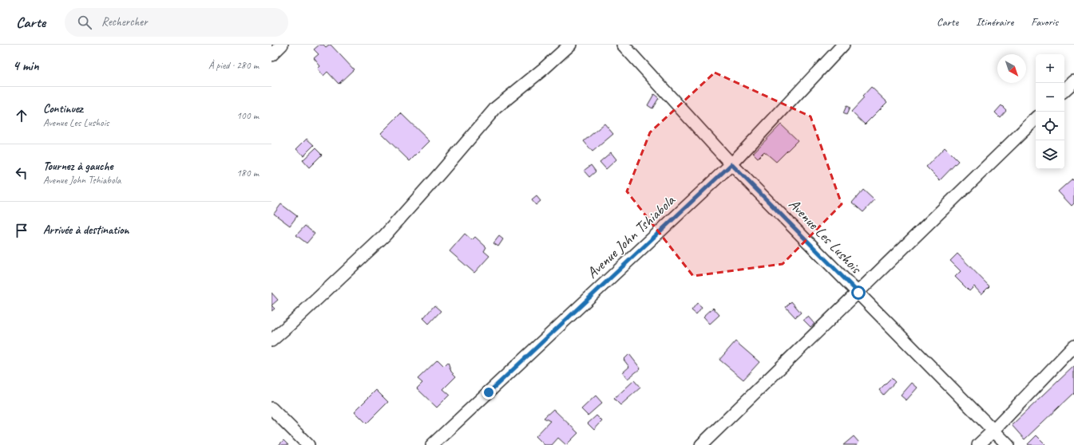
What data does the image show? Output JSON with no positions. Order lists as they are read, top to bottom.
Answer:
{
  "streets": {
    "street": ["Avenue Les Lushois", "Avenue John Tshiabola"]
  },
  "crossings": [
    ["Avenue Les Lushois", "Avenue John Tshiabola"]
  ],
  "north": "bottom right",
  "page": {
    "header": "Carte",
    "search": "Rechercher",
    "nav": ["Carte", "Itinéraire", "Favoris"],
    "heading": ["4 min", "À pied · 280 m"],
    "map_buttons": ["+", "−"],
    "list": [
      ["Continuez", "Avenue Les Lushois", "100 m"],
      ["Tournez à gauche", "Avenue John Tshiabola", "180 m"],
      "Arrivée à destination"
    ]
  }
}
